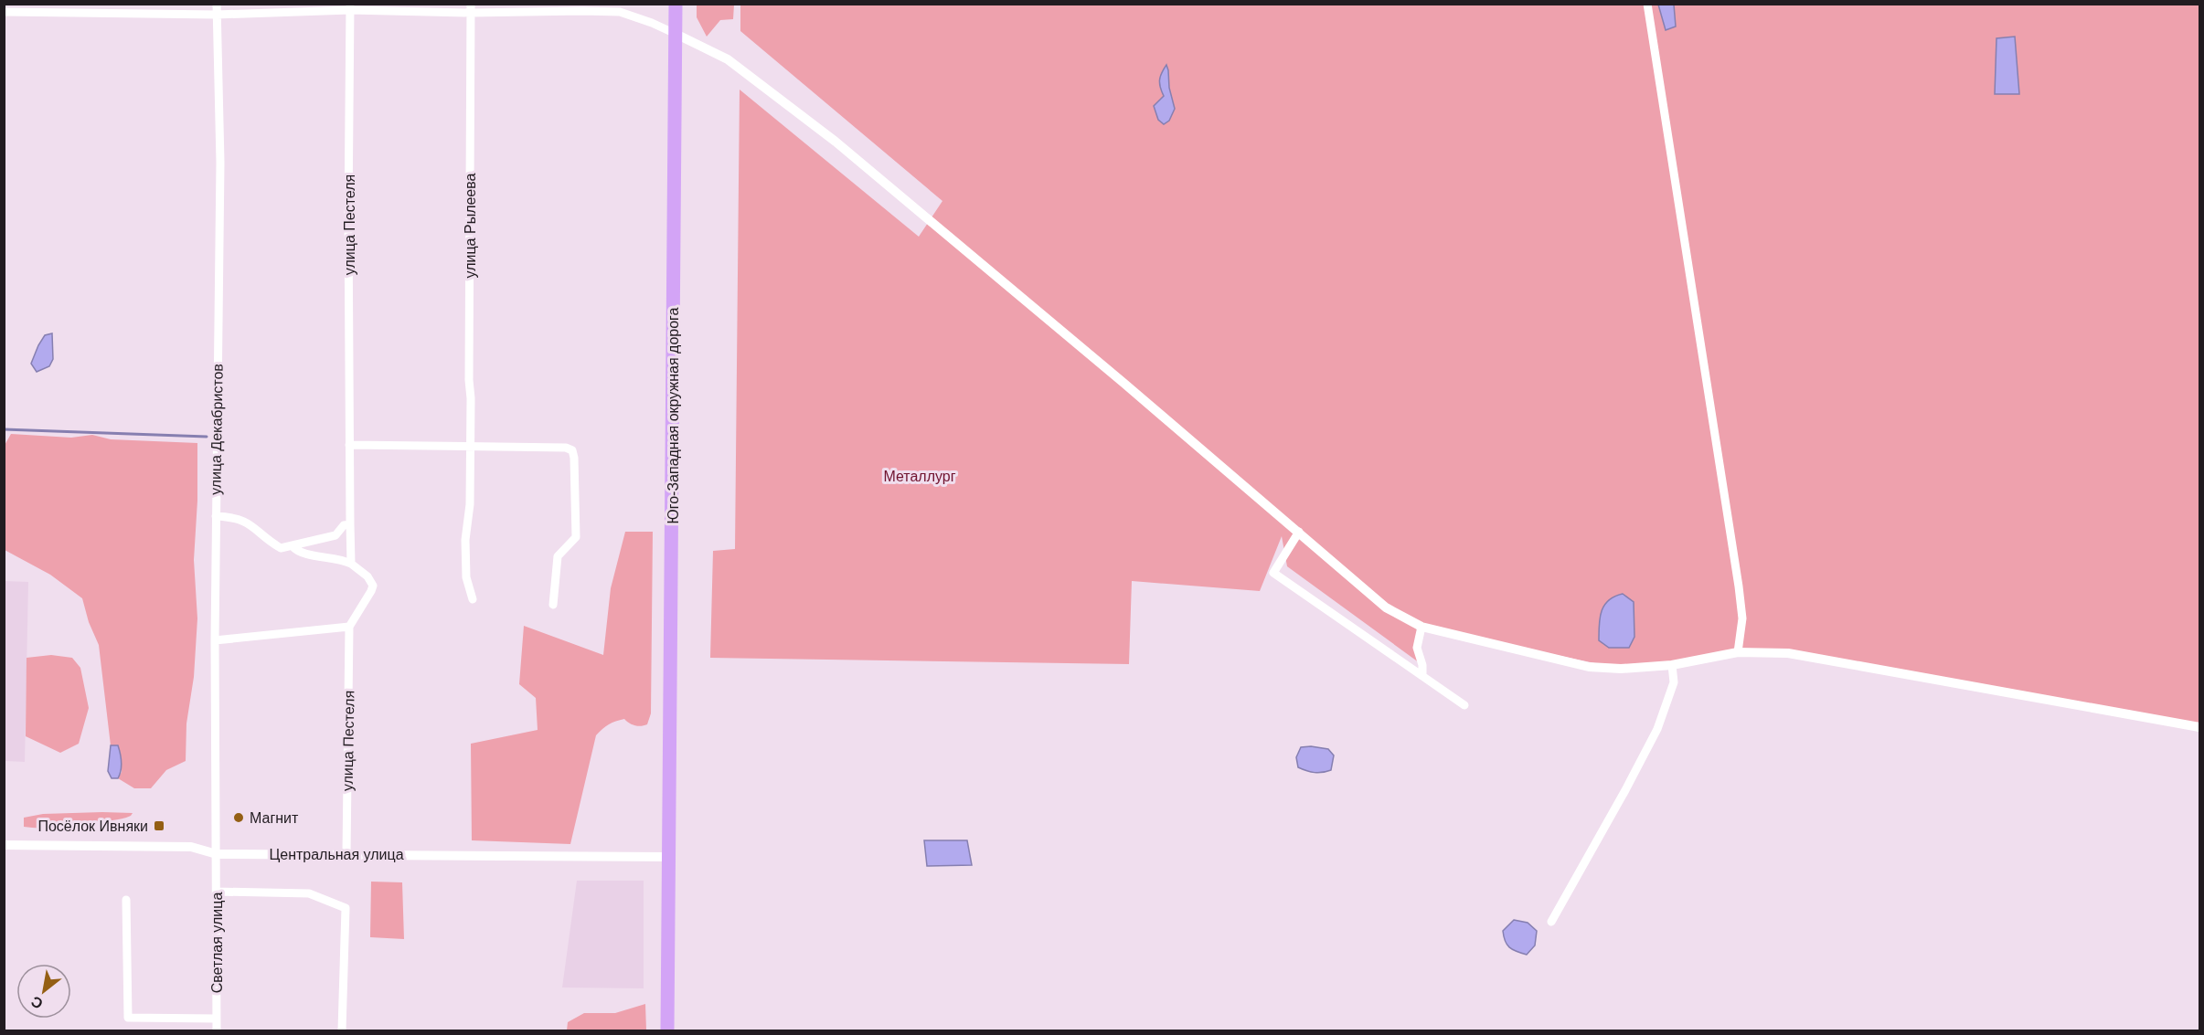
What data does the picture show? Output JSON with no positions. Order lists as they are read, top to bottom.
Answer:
{
  "streets": {
    "highway": ["Юго-Западная окружная дорога"],
    "street": [
      "улица Пестеля",
      "улица Рылеева",
      "улица Декабристов",
      "Центральная улица",
      "Светлая улица"
    ]
  },
  "crossings": [
    ["улица Пестеля", "Центральная улица"],
    ["Юго-Западная окружная дорога", "Центральная улица"],
    ["улица Декабристов", "Центральная улица"],
    ["улица Декабристов", "Светлая улица"],
    ["Центральная улица", "Светлая улица"]
  ],
  "parks": ["Металлург"],
  "places": {
    "other": ["Магнит"],
    "transit": ["Посёлок Ивняки"]
  },
  "north": "bottom left"
}
